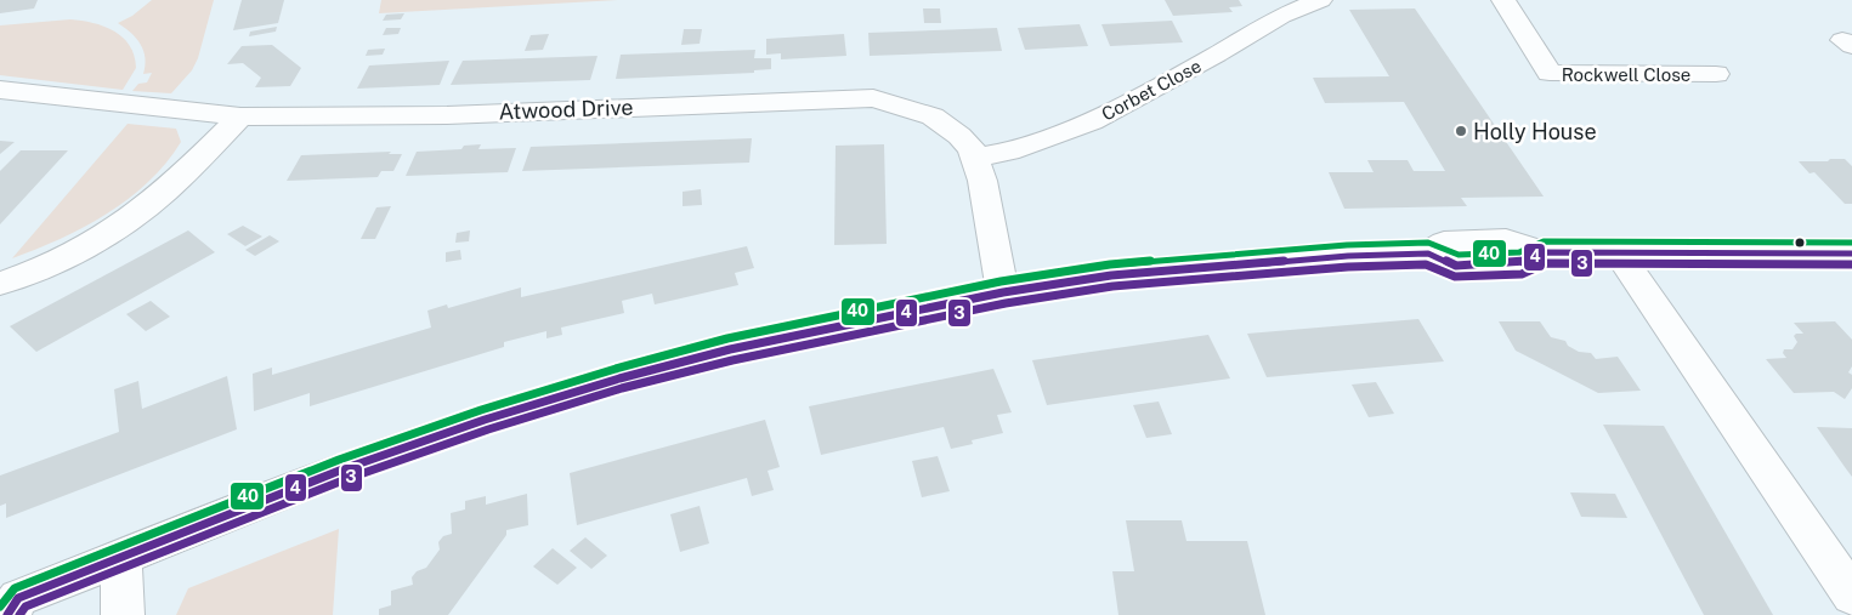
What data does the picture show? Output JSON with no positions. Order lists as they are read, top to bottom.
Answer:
{
  "streets": {
    "street": ["Rockwell Close", "Corbet Close", "Atwood Drive"]
  },
  "crossings": [
    ["Corbet Close", "Atwood Drive"]
  ],
  "places": ["Holly House"],
  "lines": ["transit line 40", "transit line 4", "transit line 3"]
}
